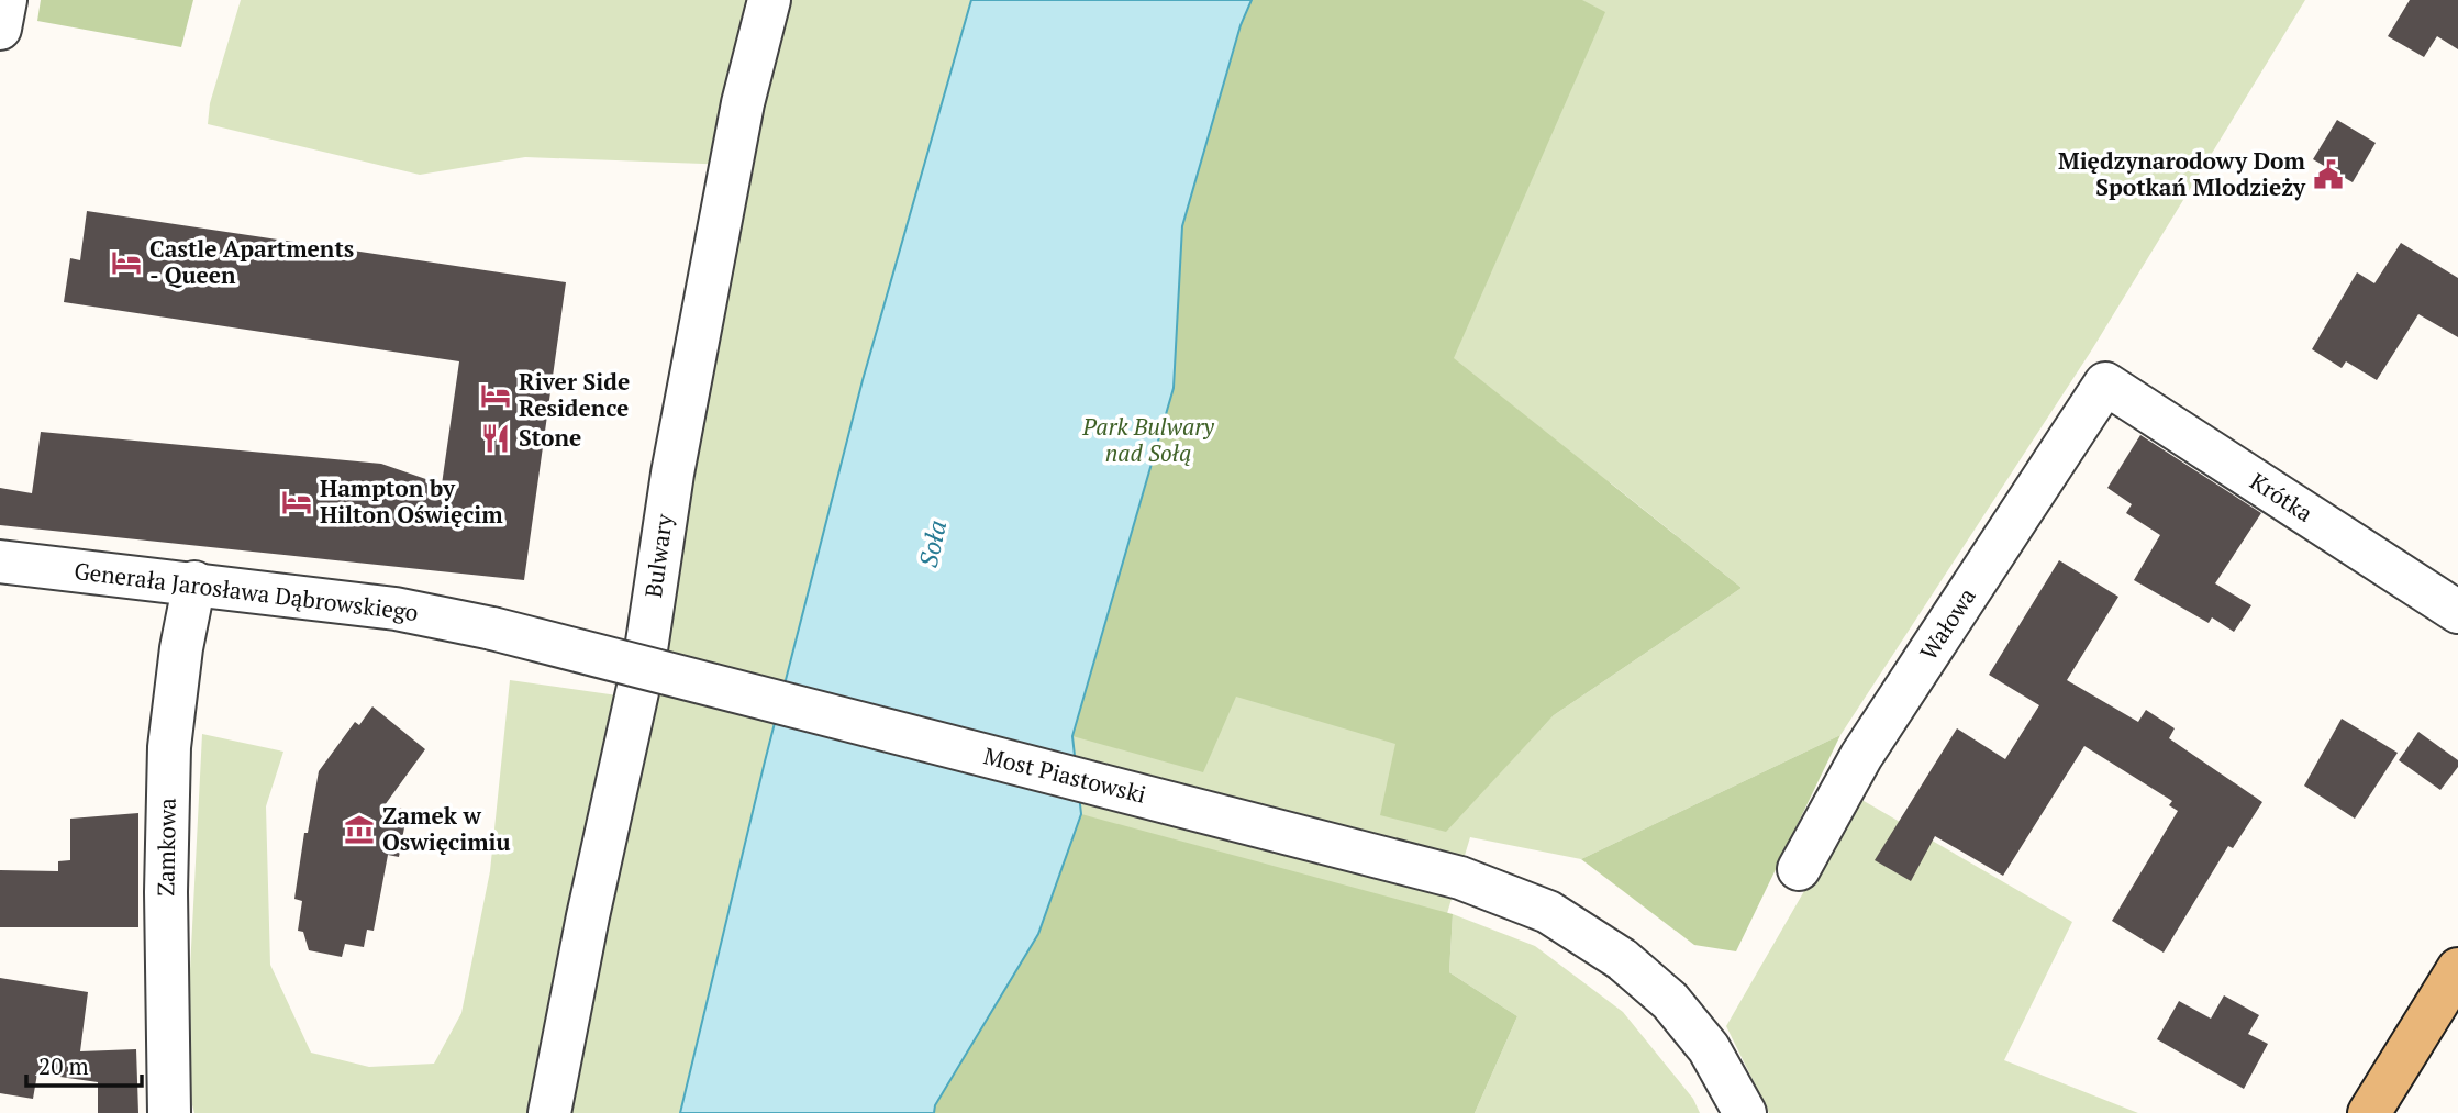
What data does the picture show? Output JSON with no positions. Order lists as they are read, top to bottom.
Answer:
{
  "streets": {
    "street": [
      "Krótka",
      "Bulwary",
      "Generała Jarosława Dąbrowskiego",
      "Wałowa",
      "Most Piastowski",
      "Zamkowa"
    ]
  },
  "crossings": [
    ["Krótka", "Wałowa"],
    ["Generała Jarosława Dąbrowskiego", "Most Piastowski"],
    ["Generała Jarosława Dąbrowskiego", "Zamkowa"]
  ],
  "water": ["Soła"],
  "parks": ["Park Bulwary nad Sołą"],
  "places": {
    "public building": ["Międzynarodowy Dom Spotkań Mlodzieży"],
    "hotel": ["Castle Apartments - Queen", "River Side Residence", "Hampton by Hilton Oświęcim"],
    "restaurant": ["Stone"],
    "museum": ["Zamek w Oswięcimiu"]
  },
  "scale_bar": "20 m"
}
